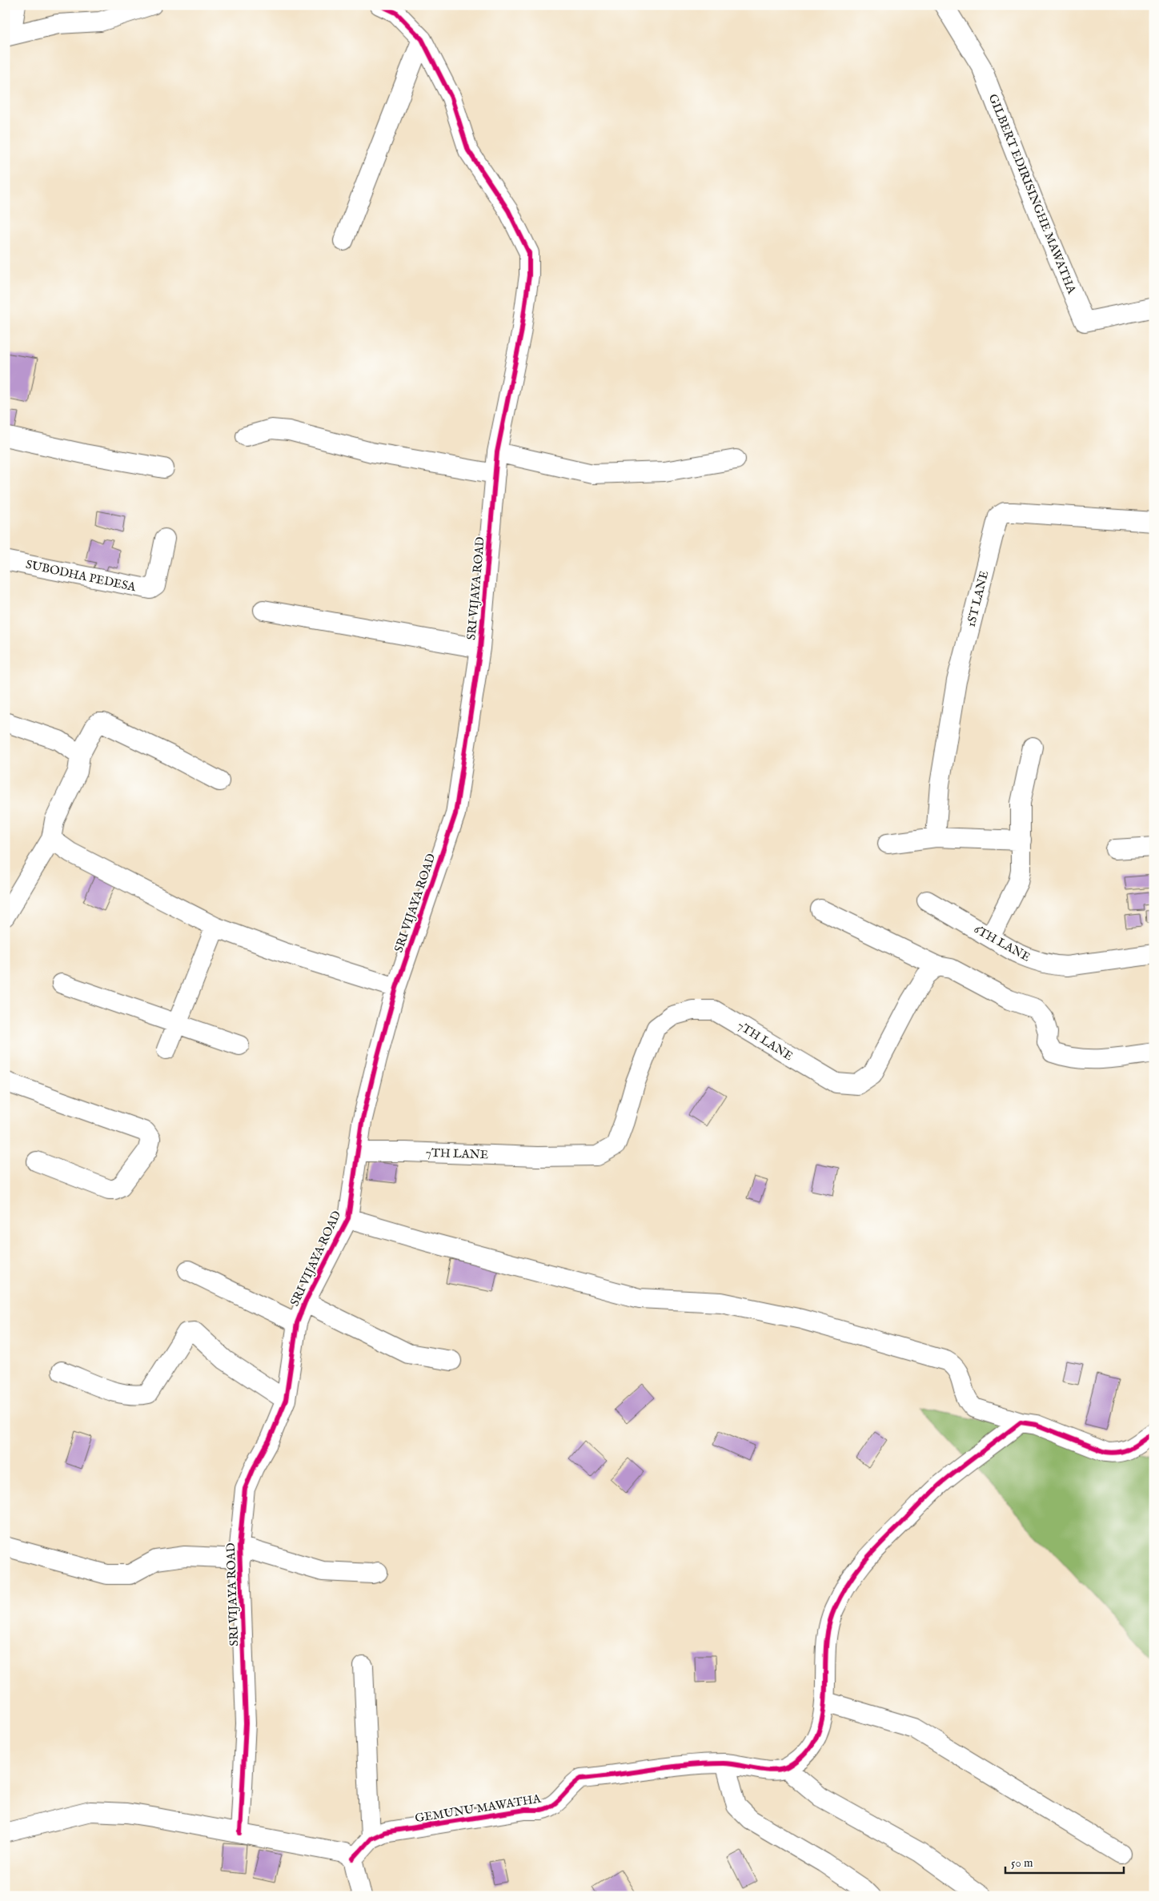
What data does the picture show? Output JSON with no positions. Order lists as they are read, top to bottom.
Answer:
{
  "streets": {
    "street": [
      "GILBERT EDIRISINGHE MAWATHA",
      "SUBODHA PEDESA",
      "SRI VIJAYA ROAD",
      "1ST LANE",
      "6TH LANE",
      "7TH LANE",
      "GEMUNU MAWATHA"
    ]
  },
  "crossings": [
    ["SRI VIJAYA ROAD", "7TH LANE"]
  ],
  "scale_bar": "50 m"
}
